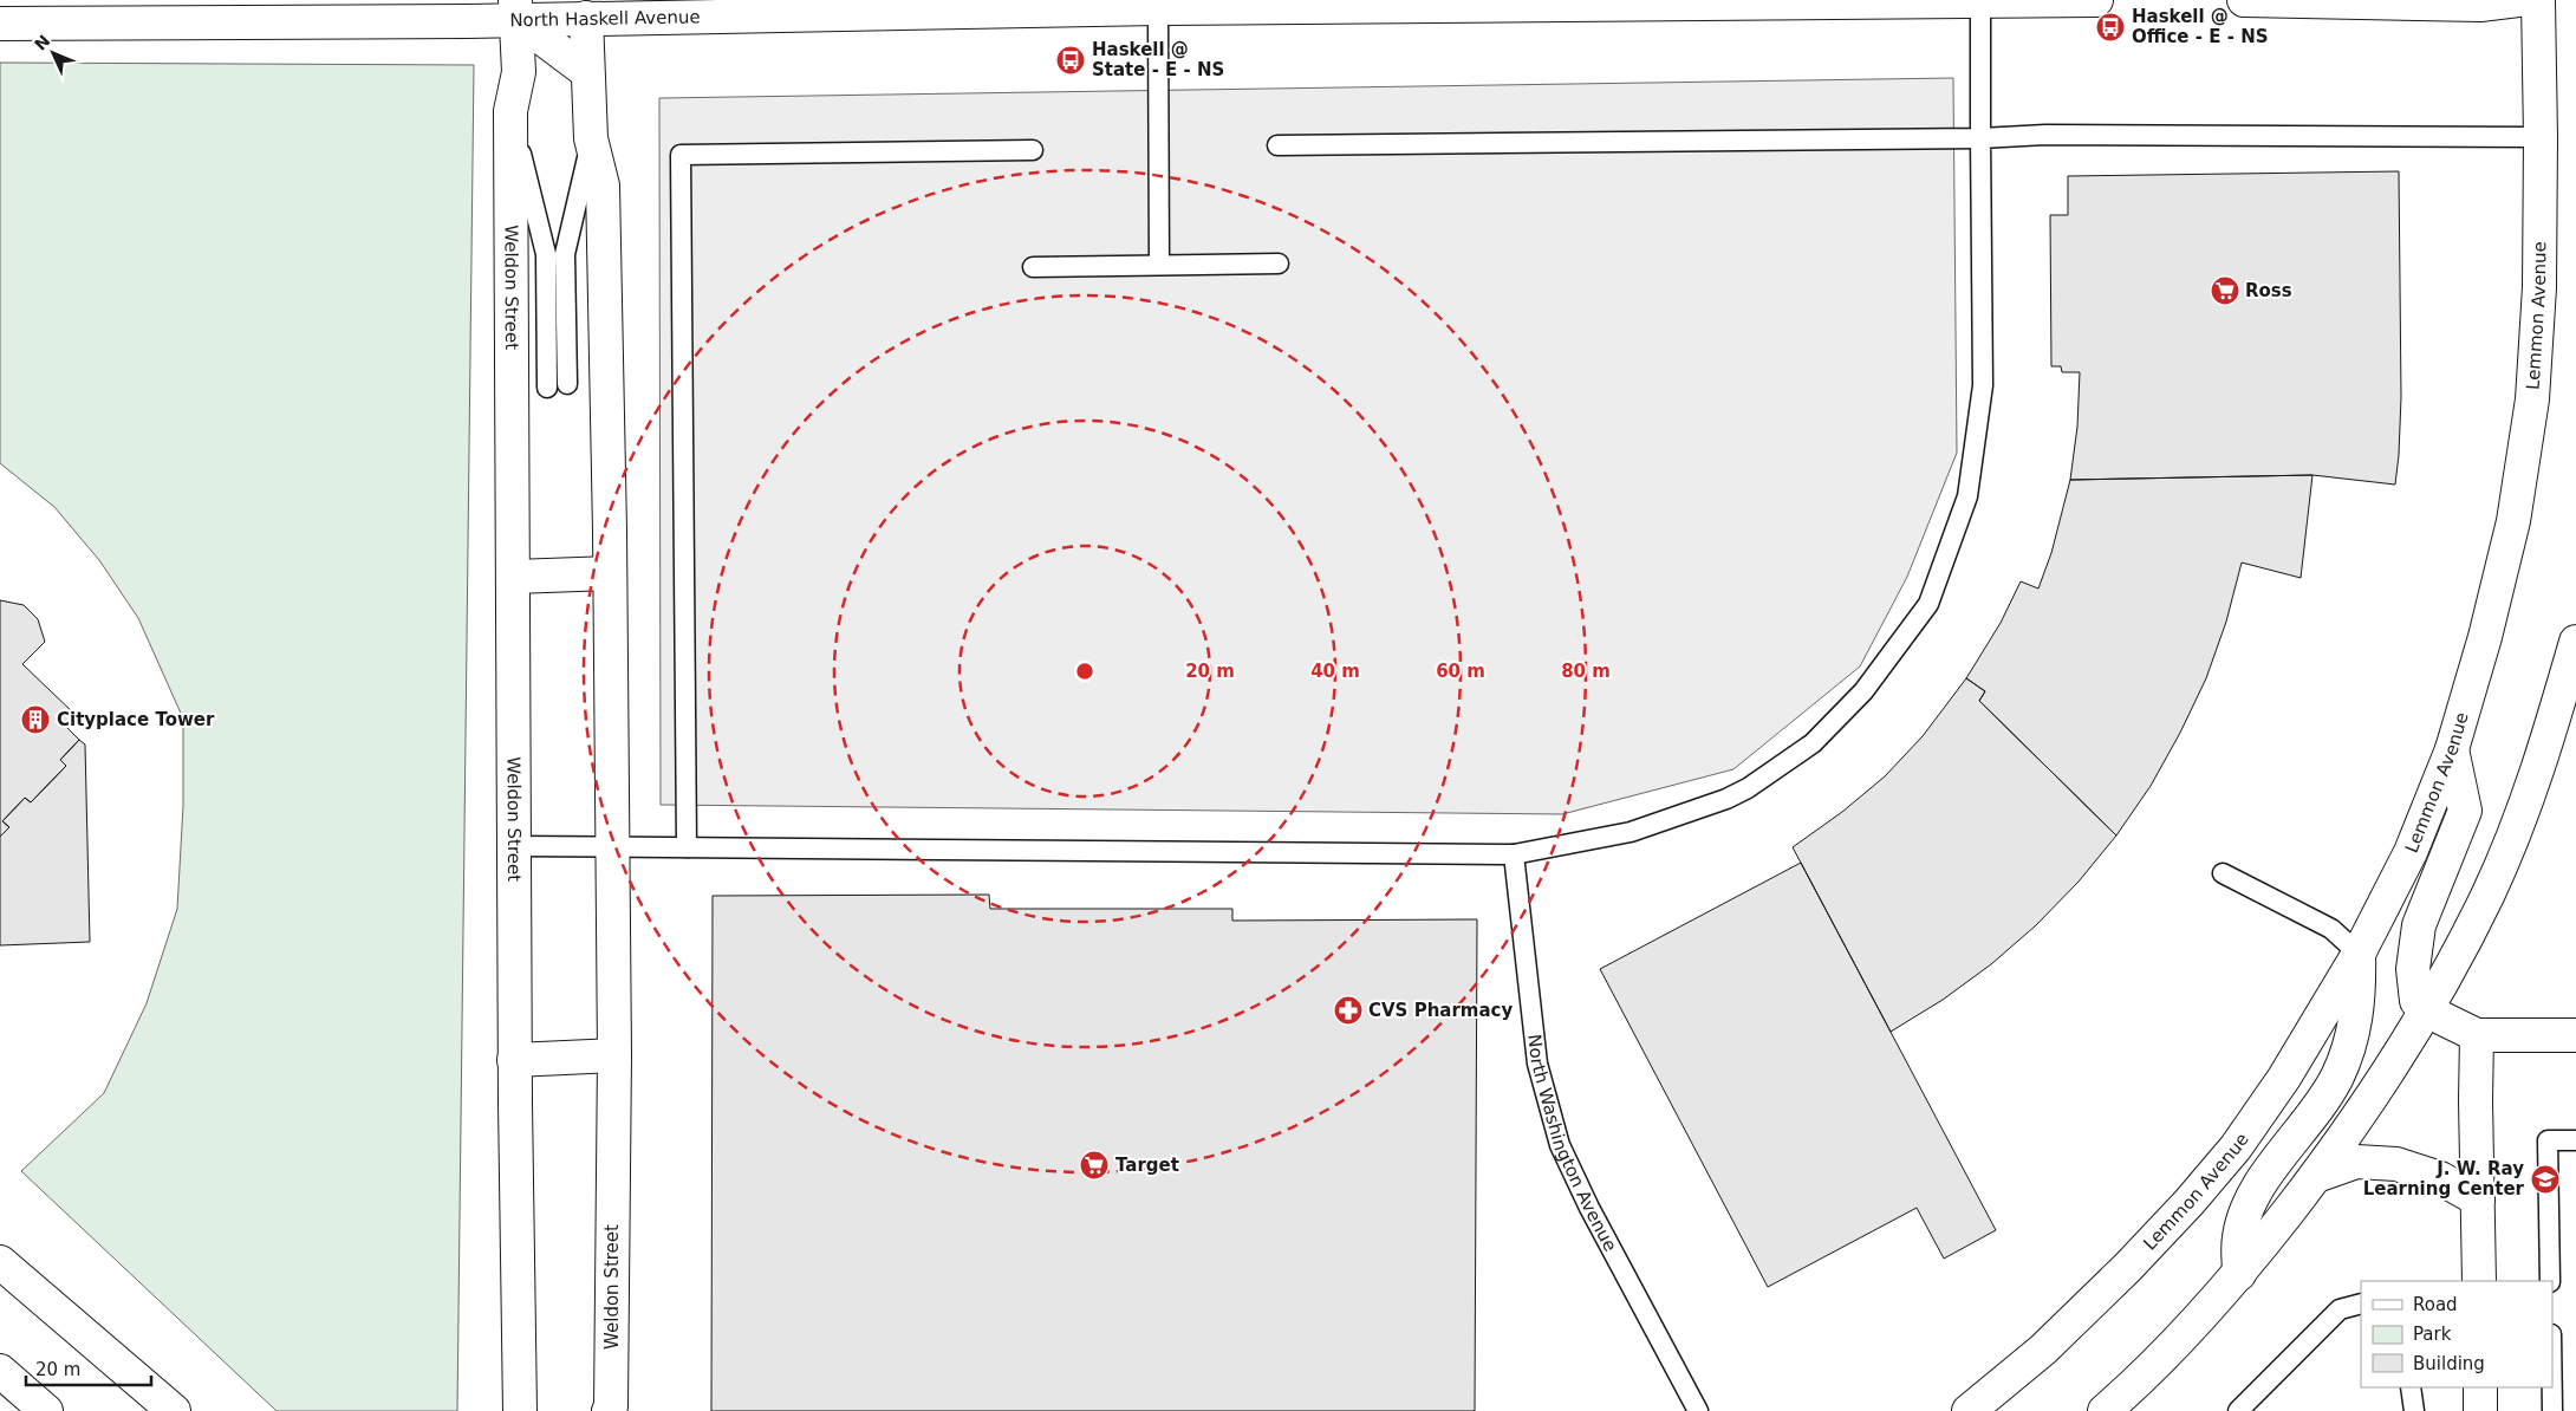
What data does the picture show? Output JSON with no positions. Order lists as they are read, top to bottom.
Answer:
{
  "streets": {
    "main road": ["North Haskell Avenue", "Weldon Street", "Lemmon Avenue"],
    "lane": ["North Washington Avenue"]
  },
  "crossings": [
    ["North Haskell Avenue", "Weldon Street"]
  ],
  "places": {
    "bus stop": ["Haskell @ Office - E - NS", "Haskell @ State - E - NS"],
    "supermarket": ["Ross", "Target"],
    "building": ["Cityplace Tower"],
    "pharmacy": ["CVS Pharmacy"],
    "school or university": ["J. W. Ray Learning Center"]
  },
  "legend": ["Road", "Park", "Building"],
  "scale_bar": "20 m",
  "north": "top left",
  "rings": [
    "20 m",
    "40 m",
    "60 m",
    "80 m"
  ]
}
